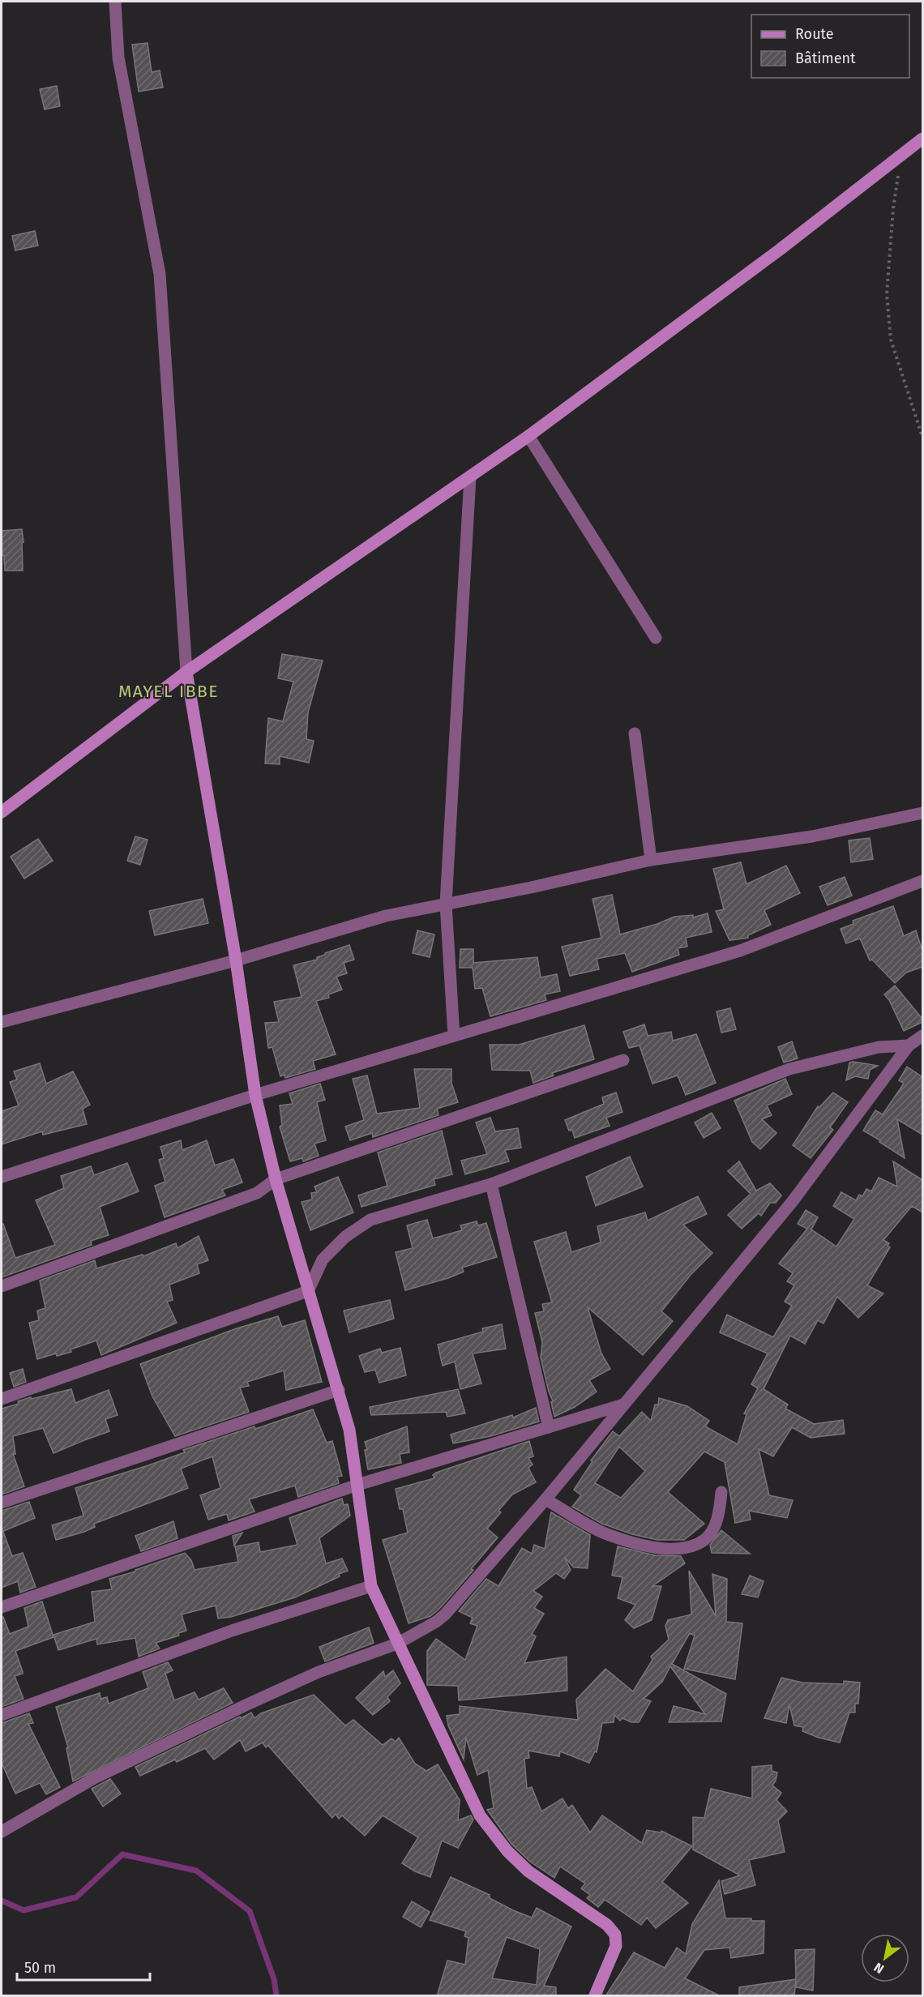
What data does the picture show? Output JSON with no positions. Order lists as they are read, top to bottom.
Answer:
{
  "districts": ["MAYEL IBBE"],
  "legend": ["Route", "Bâtiment"],
  "scale_bar": "50 m",
  "north": "bottom left"
}
